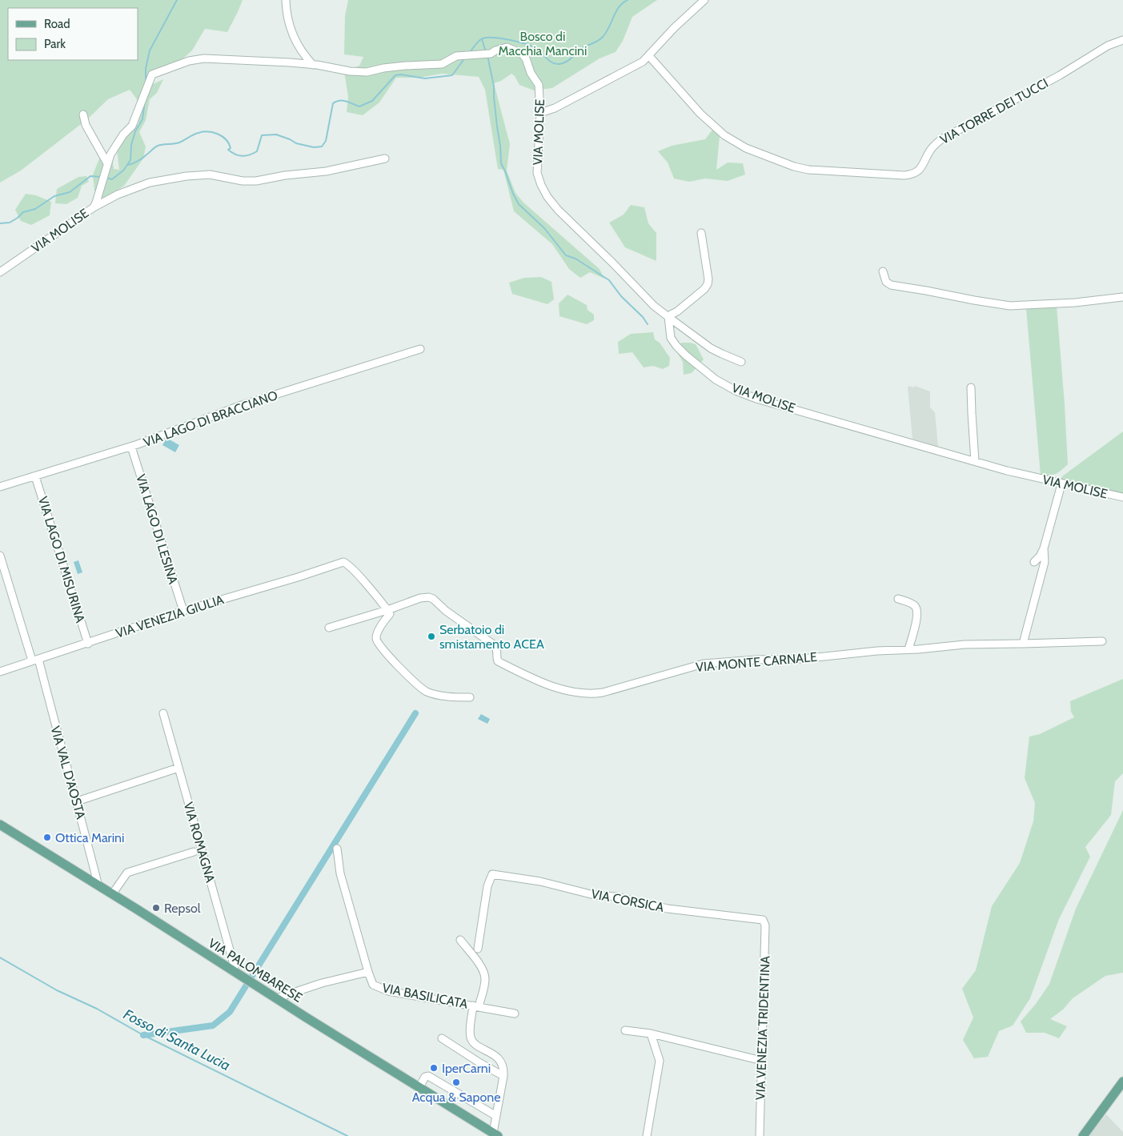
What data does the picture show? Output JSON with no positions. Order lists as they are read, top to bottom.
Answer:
{
  "streets": {
    "main road": ["VIA PALOMBARESE"],
    "street": [
      "VIA TORRE DEI TUCCI",
      "VIA MOLISE",
      "VIA LAGO DI BRACCIANO",
      "VIA LAGO DI LESINA",
      "VIA LAGO DI MISURINA",
      "VIA VENEZIA GIULIA",
      "VIA MONTE CARNALE",
      "VIA VAL D'AOSTA",
      "VIA ROMAGNA",
      "VIA CORSICA",
      "VIA BASILICATA",
      "VIA VENEZIA TRIDENTINA"
    ]
  },
  "crossings": [
    ["VIA LAGO DI BRACCIANO", "VIA LAGO DI LESINA"],
    ["VIA LAGO DI BRACCIANO", "VIA LAGO DI MISURINA"],
    ["VIA LAGO DI LESINA", "VIA VENEZIA GIULIA"],
    ["VIA LAGO DI MISURINA", "VIA VENEZIA GIULIA"],
    ["VIA VENEZIA GIULIA", "VIA MONTE CARNALE"],
    ["VIA VENEZIA GIULIA", "VIA VAL D'AOSTA"],
    ["VIA VAL D'AOSTA", "VIA PALOMBARESE"],
    ["VIA ROMAGNA", "VIA PALOMBARESE"],
    ["VIA CORSICA", "VIA VENEZIA TRIDENTINA"],
    ["VIA PALOMBARESE", "VIA BASILICATA"]
  ],
  "water": ["Fosso di Santa Lucia"],
  "parks": ["Bosco di Macchia Mancini"],
  "places": [
    "Serbatoio di smistamento ACEA",
    "Ottica Marini",
    "Repsol",
    "IperCarni",
    "Acqua & Sapone"
  ],
  "legend": ["Road", "Park"]
}
